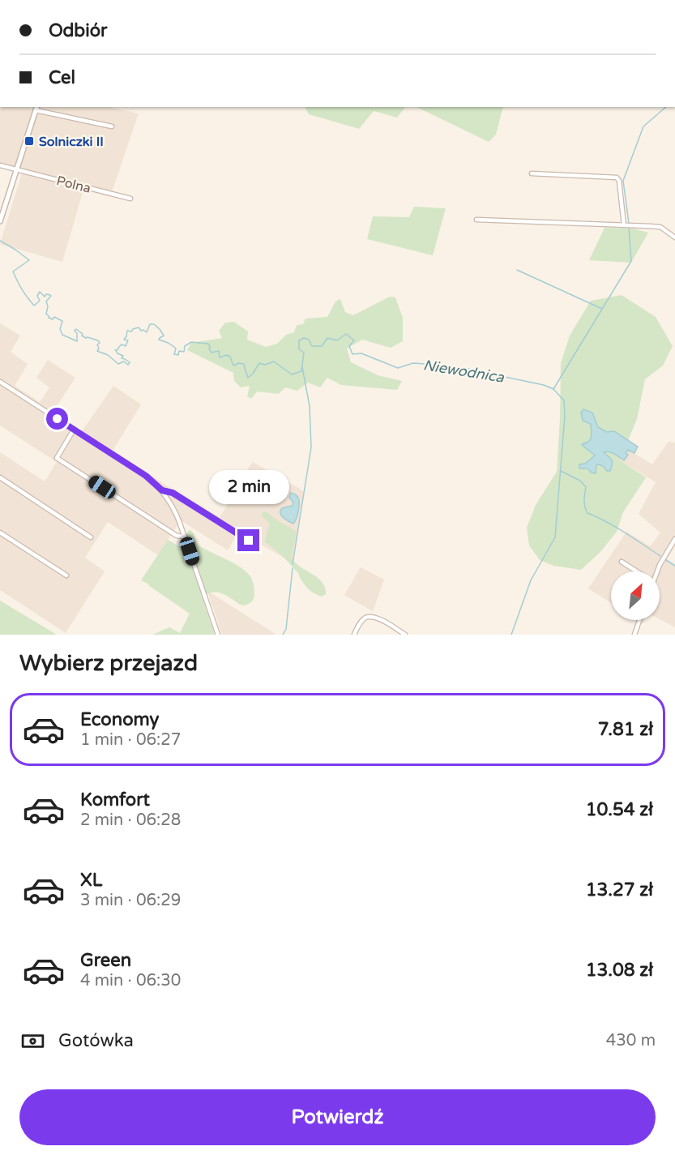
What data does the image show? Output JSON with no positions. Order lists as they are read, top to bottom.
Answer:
{
  "streets": {
    "street": ["Polna"]
  },
  "water": ["Niewodnica"],
  "places": {
    "transit": ["Solniczki II"]
  },
  "north": "top right",
  "page": {
    "banner": ["Odbiór", "Cel"],
    "bubble": "2 min",
    "heading": "Wybierz przejazd",
    "list": [
      {
        "name": "Economy",
        "note": "1 min · 06:27",
        "value": "7.81 zł"
      },
      {
        "name": "Komfort",
        "note": "2 min · 06:28",
        "value": "10.54 zł"
      },
      {
        "name": "XL",
        "note": "3 min · 06:29",
        "value": "13.27 zł"
      },
      {
        "name": "Green",
        "note": "4 min · 06:30",
        "value": "13.08 zł"
      }
    ],
    "pay": ["Gotówka", "430 m"],
    "buttons": "Potwierdź"
  }
}
